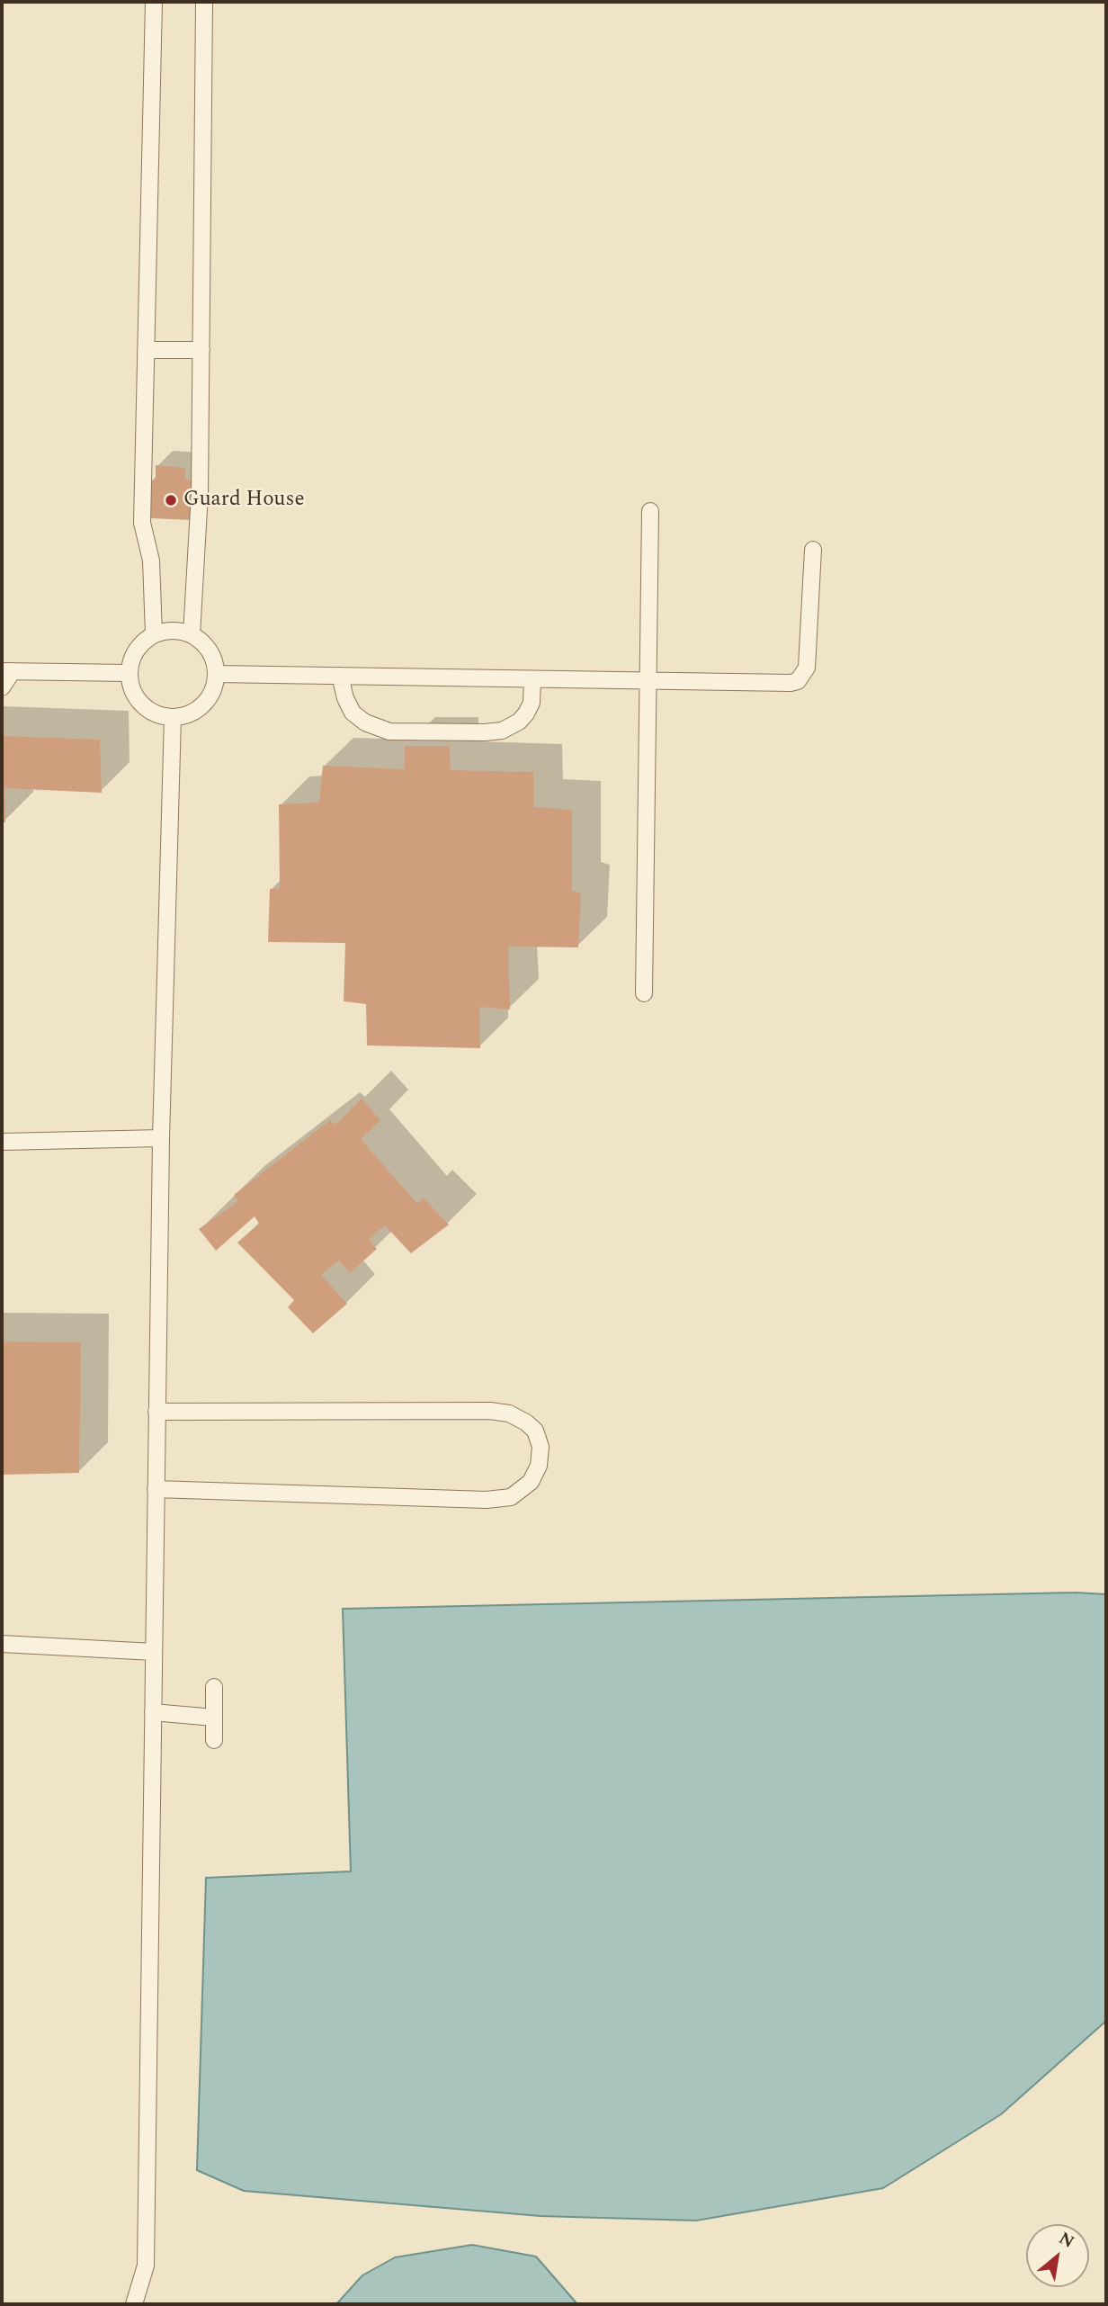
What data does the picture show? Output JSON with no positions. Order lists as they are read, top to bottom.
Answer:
{
  "places": ["Guard House"],
  "north": "top right"
}
